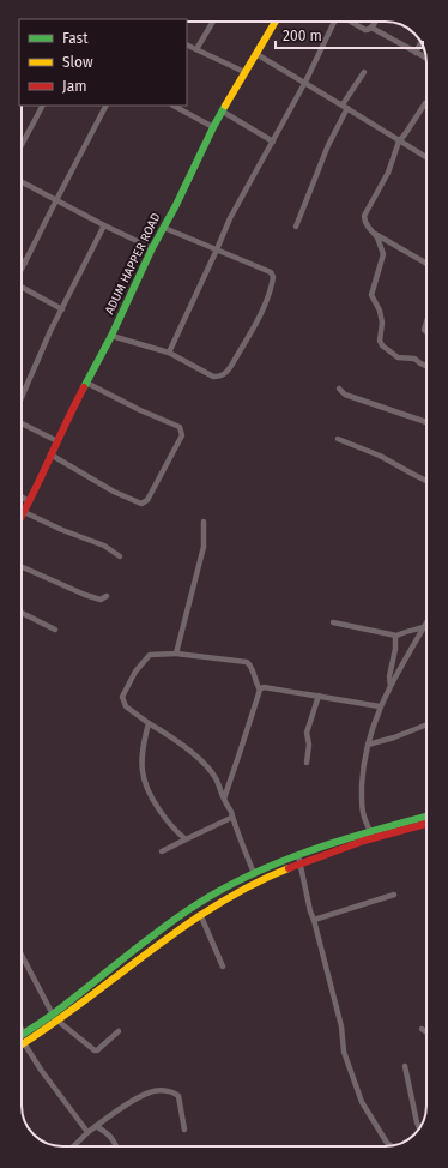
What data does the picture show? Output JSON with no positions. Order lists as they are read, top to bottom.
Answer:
{
  "streets": {
    "street": ["ADUM HAPPER ROAD"]
  },
  "legend": ["Fast", "Slow", "Jam"],
  "scale_bar": "200 m"
}
